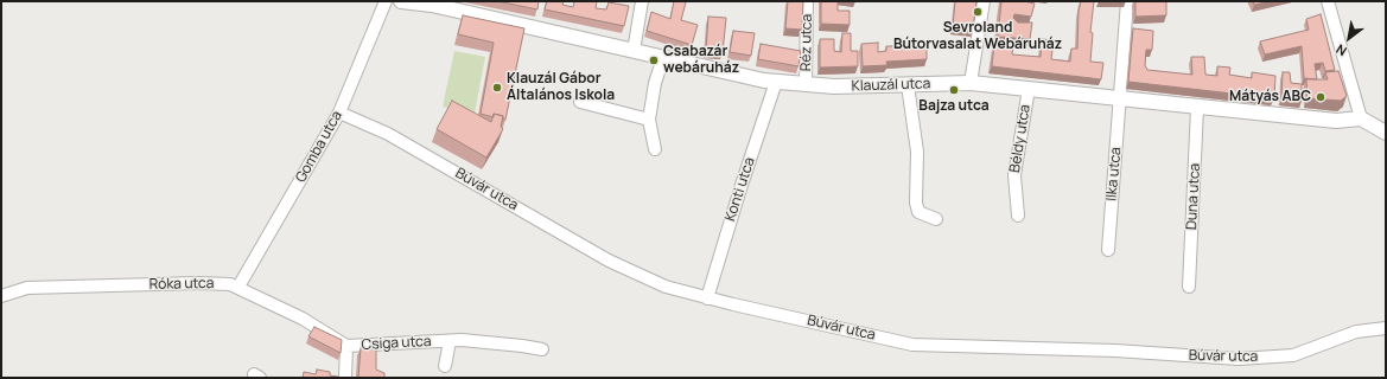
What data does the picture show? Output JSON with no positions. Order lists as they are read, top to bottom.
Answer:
{
  "streets": {
    "street": [
      "Réz utca",
      "Klauzál utca",
      "Béldy utca",
      "Gomba utca",
      "Ilka utca",
      "Búvár utca",
      "Konti utca",
      "Duna utca",
      "Róka utca",
      "Csiga utca"
    ]
  },
  "crossings": [
    ["Réz utca", "Klauzál utca"],
    ["Klauzál utca", "Béldy utca"],
    ["Klauzál utca", "Ilka utca"],
    ["Klauzál utca", "Konti utca"],
    ["Klauzál utca", "Duna utca"],
    ["Gomba utca", "Búvár utca"],
    ["Gomba utca", "Róka utca"],
    ["Búvár utca", "Konti utca"],
    ["Róka utca", "Csiga utca"]
  ],
  "places": [
    "Sevroland Bútorvasalat Webáruház",
    "Csabazár webáruház",
    "Klauzál Gábor Általános Iskola",
    "Bajza utca",
    "Mátyás ABC"
  ],
  "north": "bottom left"
}
